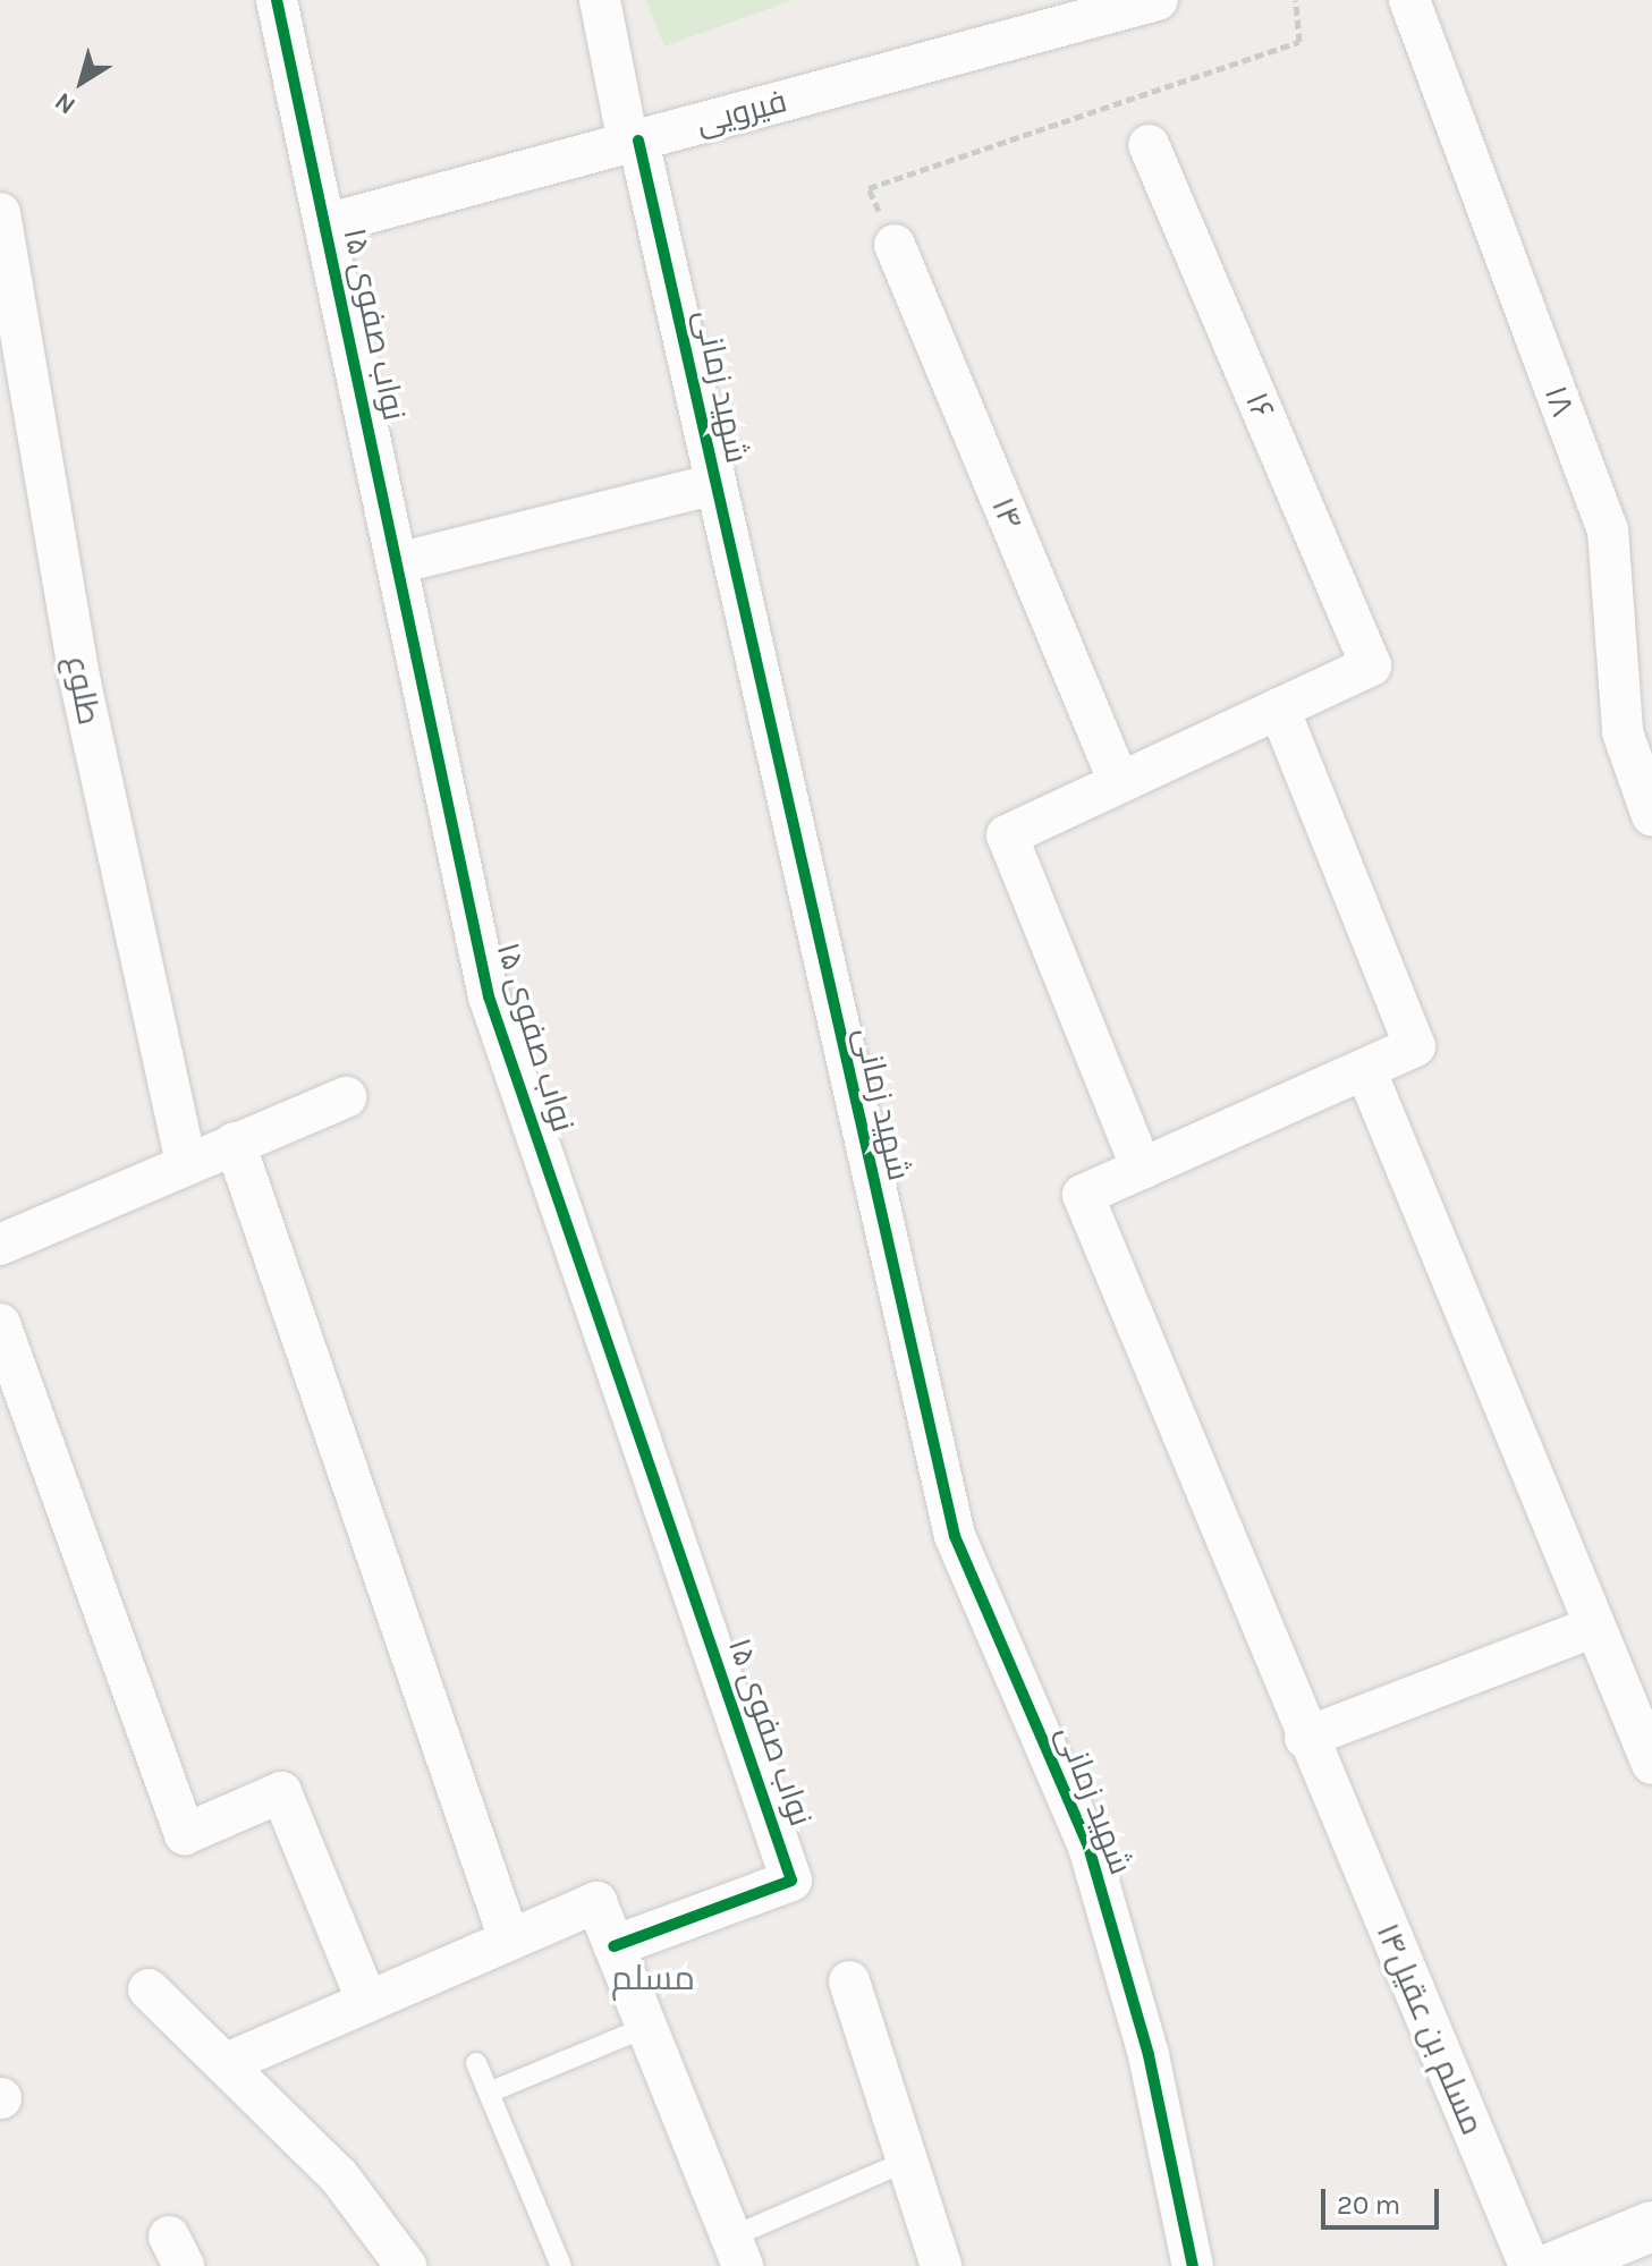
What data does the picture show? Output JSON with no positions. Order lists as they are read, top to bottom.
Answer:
{
  "streets": {
    "street": [
      "فیرویی",
      "نواب صفوی ۱۵",
      "شهید زمانی",
      "۱۸",
      "۱۶",
      "۱۴",
      "طلوع",
      "مسلم بن عقیل۱۴"
    ]
  },
  "crossings": [
    ["فیرویی", "نواب صفوی ۱۵"],
    ["فیرویی", "شهید زمانی"]
  ],
  "districts": ["مسلم"],
  "scale_bar": "20 m",
  "north": "bottom left"
}
